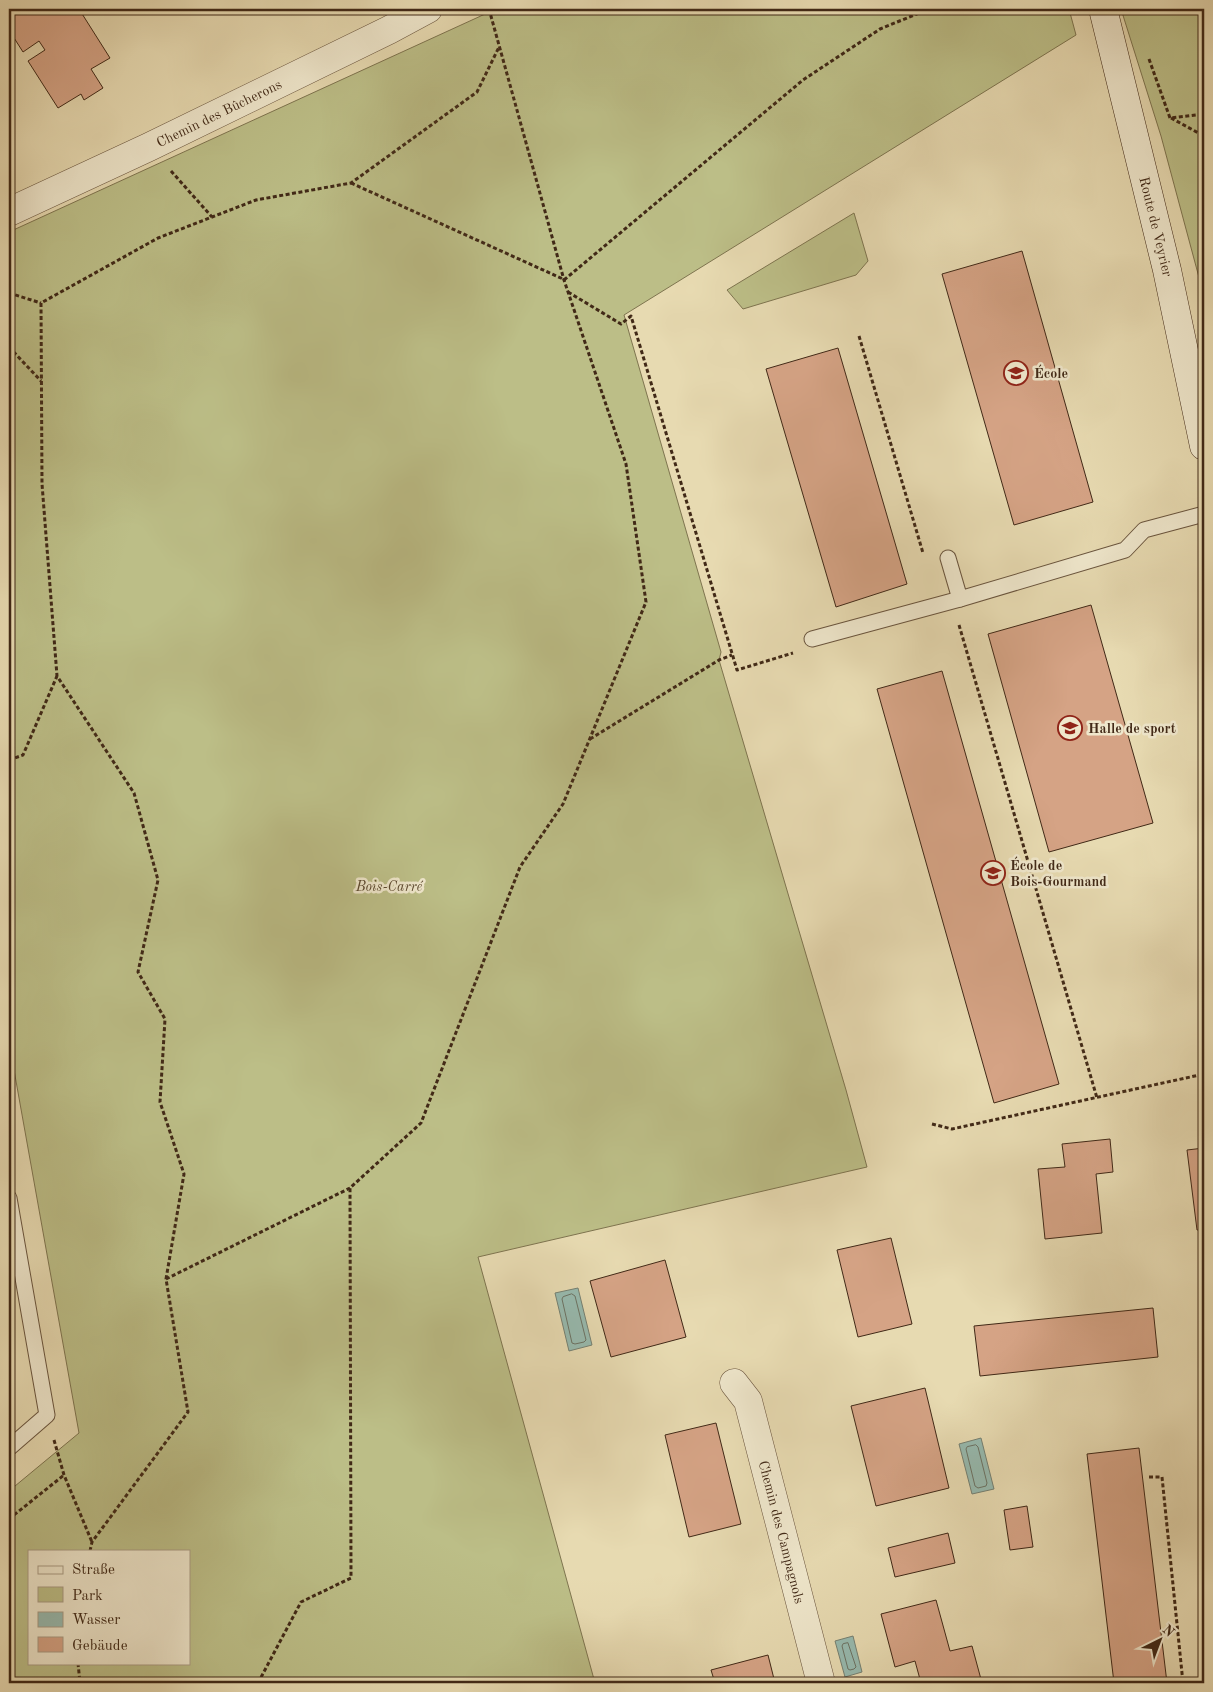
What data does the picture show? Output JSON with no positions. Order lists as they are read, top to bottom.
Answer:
{
  "streets": {
    "street": ["Chemin des Bûcherons", "Route de Veyrier", "Chemin des Campagnols"]
  },
  "parks": ["Bois-Carré"],
  "places": {
    "school or university": ["École", "Halle de sport", "École de Bois-Gourmand"]
  },
  "legend": [
    "Straße",
    "Park",
    "Wasser",
    "Gebäude"
  ],
  "north": "top right"
}
